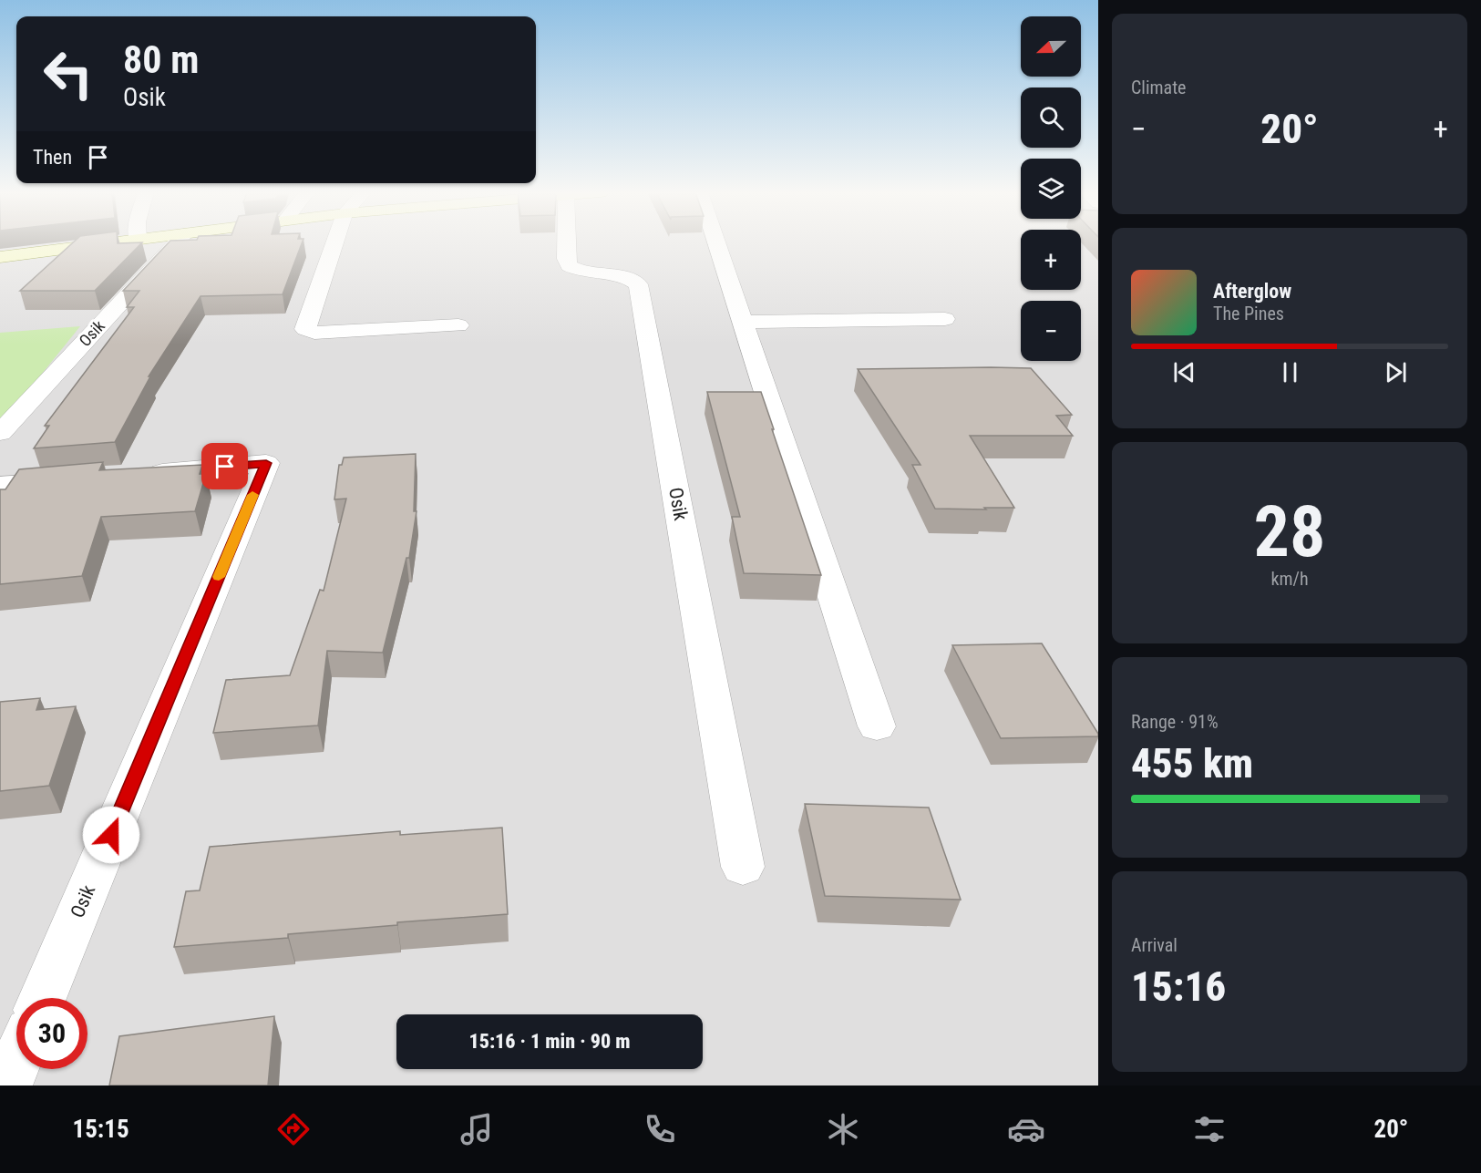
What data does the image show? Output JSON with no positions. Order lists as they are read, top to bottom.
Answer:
{
  "streets": {
    "street": ["Osik"]
  },
  "north": "left",
  "page": {
    "tile": [
      "Climate",
      ["28", "km/h"],
      ["Range · 91%", "455 km"],
      ["Arrival", "15:16"]
    ],
    "map_buttons": ["+", "−"],
    "turn": ["80 m", "Osik"],
    "heat": ["−", "20°", "+"],
    "then": "Then",
    "song": ["Afterglow", "The Pines"],
    "limit": "30",
    "trip": "15:16 · 1 min · 90 m",
    "tabs": ["15:15", "20°"]
  }
}
